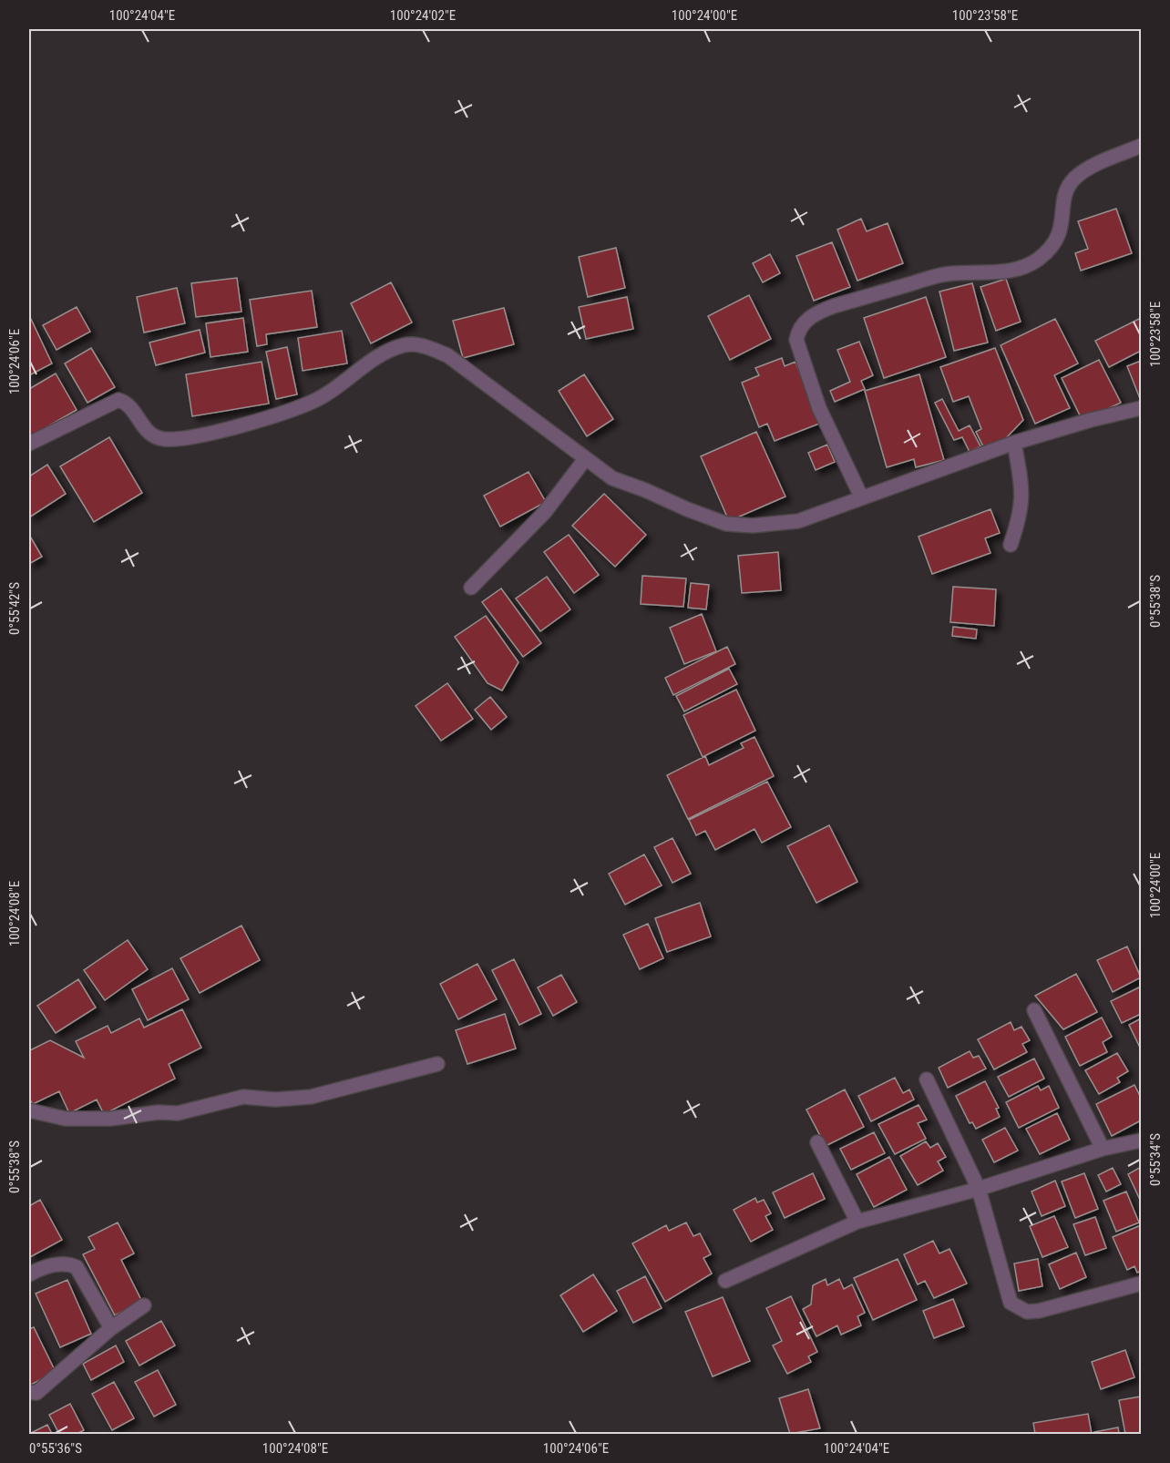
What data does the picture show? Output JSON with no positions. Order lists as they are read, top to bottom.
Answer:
{
  "coordinates": [
    "100°24'04\"E",
    "100°24'02\"E",
    "100°24'00\"E",
    "100°23'58\"E",
    "100°24'06\"E",
    "0°55'38\"S",
    "0°55'42\"S",
    "100°24'08\"E",
    "0°55'34\"S",
    "0°55'36\"S"
  ]
}
